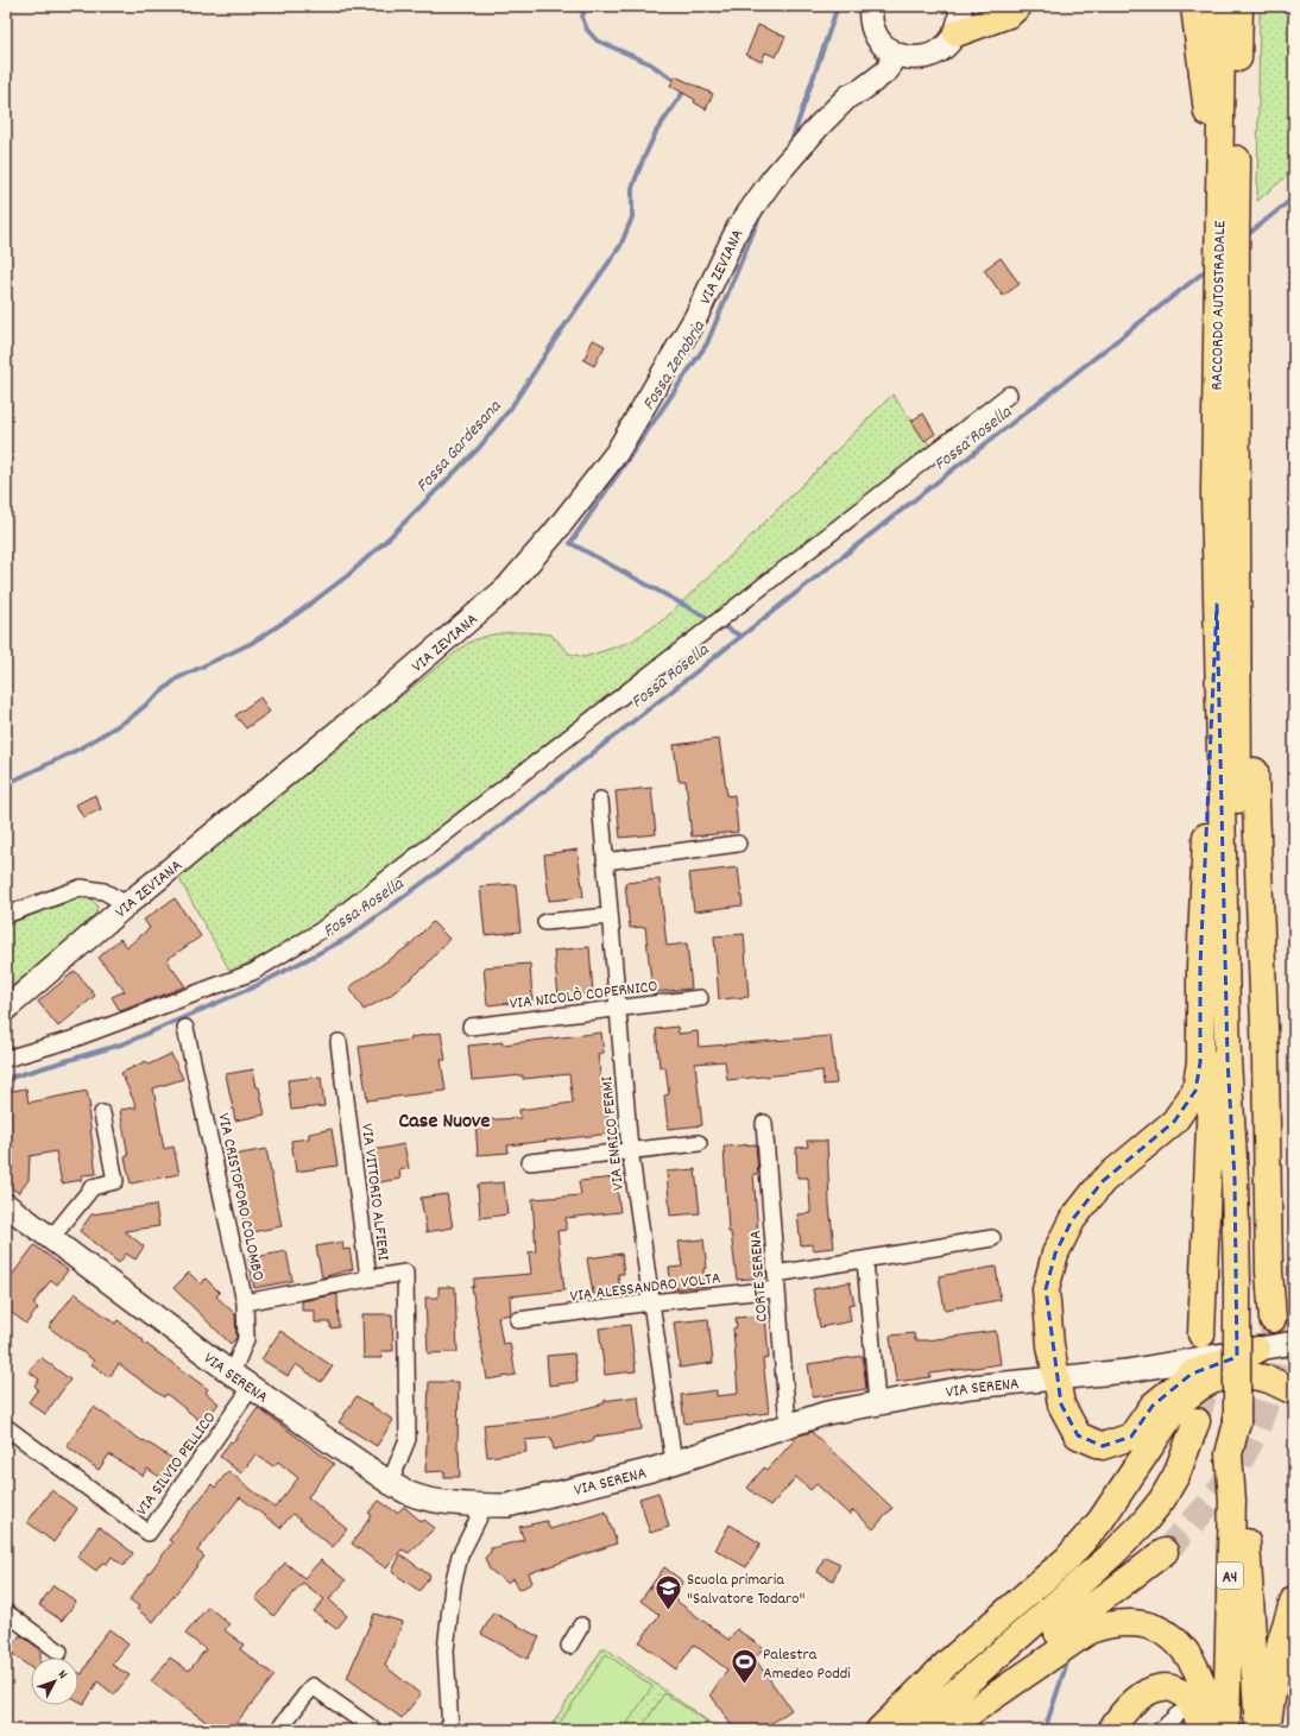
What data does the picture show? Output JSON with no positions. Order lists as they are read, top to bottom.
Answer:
{
  "streets": {
    "highway": ["RACCORDO AUTOSTRADALE", "A4"],
    "street": [
      "VIA ZEVIANA",
      "VIA NICOLÒ COPERNICO",
      "VIA ENRICO FERMI",
      "VIA VITTORIO ALFIERI",
      "VIA CRISTOFORO COLOMBO",
      "CORTE SERENA",
      "VIA ALESSANDRO VOLTA",
      "VIA SERENA",
      "VIA SILVIO PELLICO"
    ]
  },
  "crossings": [
    ["RACCORDO AUTOSTRADALE", "A4"],
    ["VIA NICOLÒ COPERNICO", "VIA ENRICO FERMI"],
    ["VIA ENRICO FERMI", "VIA ALESSANDRO VOLTA"],
    ["VIA ENRICO FERMI", "VIA SERENA"],
    ["VIA VITTORIO ALFIERI", "VIA CRISTOFORO COLOMBO"],
    ["VIA CRISTOFORO COLOMBO", "VIA SERENA"],
    ["CORTE SERENA", "VIA ALESSANDRO VOLTA"],
    ["CORTE SERENA", "VIA SERENA"],
    ["VIA SERENA", "VIA SILVIO PELLICO"]
  ],
  "districts": ["Case Nuove"],
  "water": ["Fossa Zenobria", "Fossa Rosella", "Fossa Gardesana"],
  "places": {
    "school or university": ["Scuola primaria \"Salvatore Todaro\""],
    "sports": ["Palestra Amedeo Poddi"]
  },
  "north": "top right"
}
